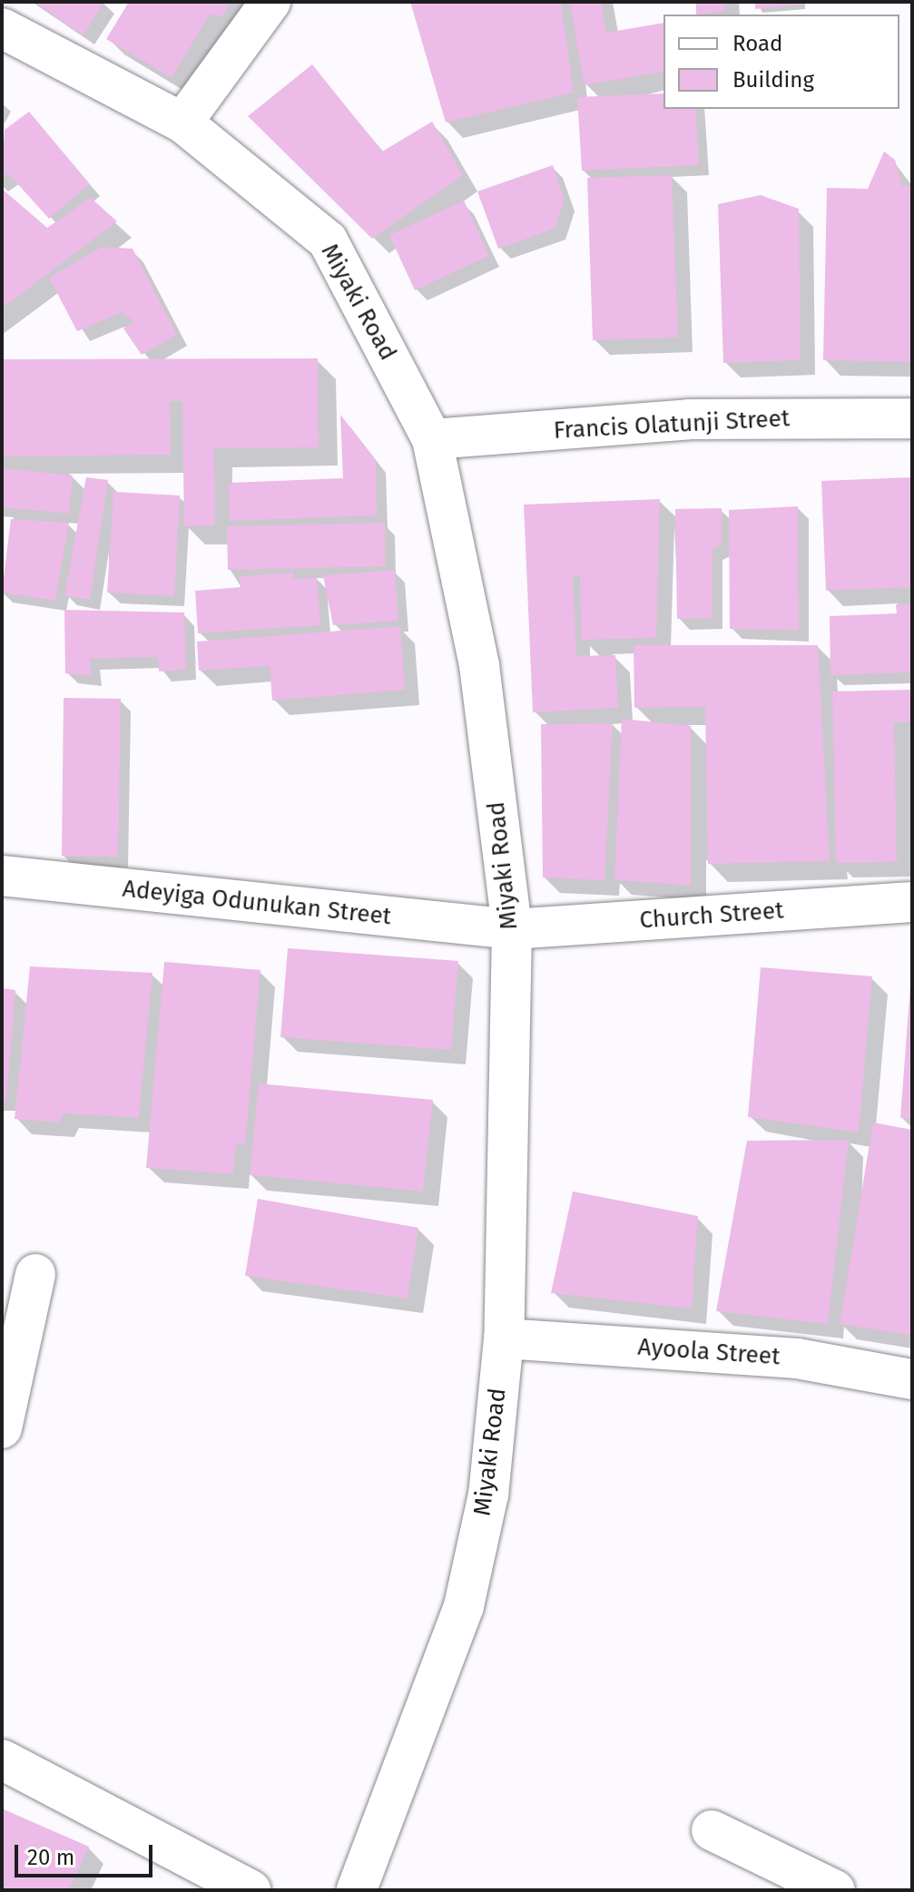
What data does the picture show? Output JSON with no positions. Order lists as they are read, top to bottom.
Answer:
{
  "streets": {
    "street": [
      "Miyaki Road",
      "Francis Olatunji Street",
      "Adeyiga Odunukan Street",
      "Church Street",
      "Ayoola Street"
    ]
  },
  "crossings": [
    ["Miyaki Road", "Francis Olatunji Street"],
    ["Miyaki Road", "Adeyiga Odunukan Street"],
    ["Miyaki Road", "Church Street"],
    ["Miyaki Road", "Ayoola Street"],
    ["Adeyiga Odunukan Street", "Church Street"]
  ],
  "legend": ["Road", "Building"],
  "scale_bar": "20 m"
}
